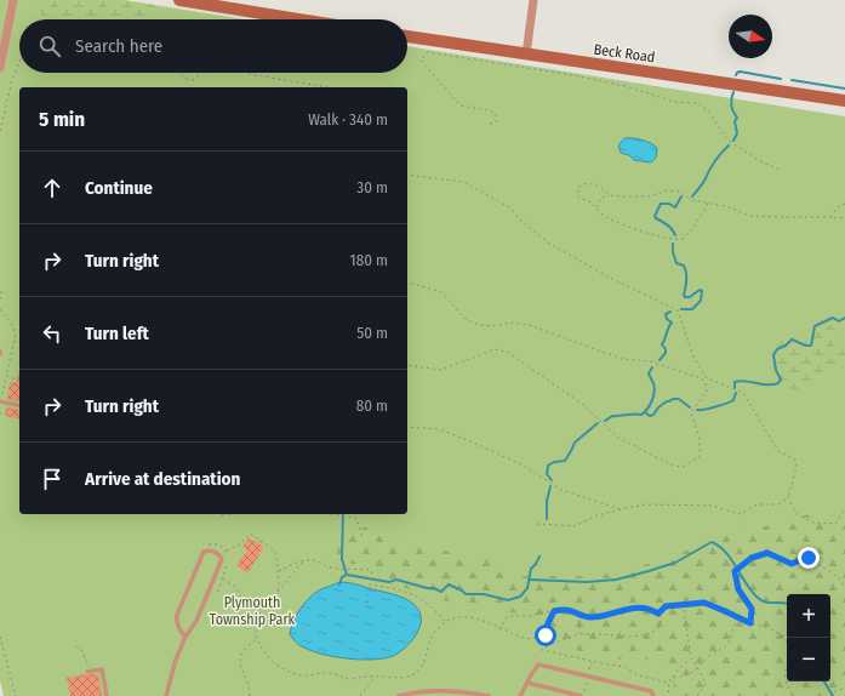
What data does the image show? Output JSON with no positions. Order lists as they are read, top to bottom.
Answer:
{
  "streets": {
    "main road": ["Beck Road"]
  },
  "parks": ["Plymouth Township Park"],
  "north": "right",
  "page": {
    "search": "Search here",
    "heading": ["5 min", "Walk · 340 m"],
    "list": [
      ["Continue", "30 m"],
      ["Turn right", "180 m"],
      ["Turn left", "50 m"],
      ["Turn right", "80 m"],
      "Arrive at destination"
    ],
    "map_buttons": ["+", "−"]
  }
}
